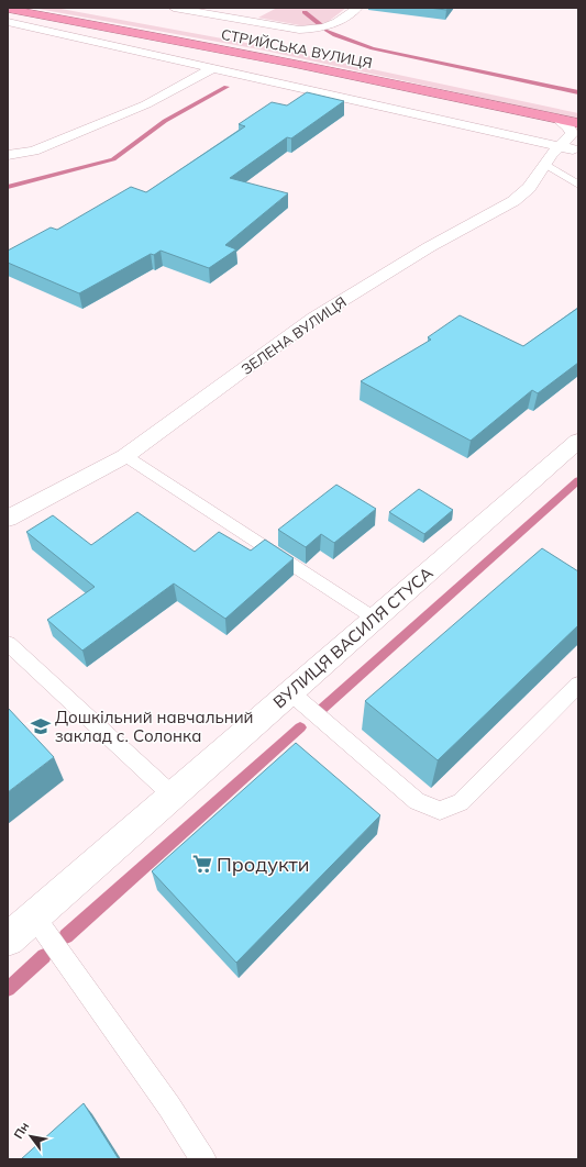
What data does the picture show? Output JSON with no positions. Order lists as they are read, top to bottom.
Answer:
{
  "streets": {
    "highway": ["СТРИЙСЬКА ВУЛИЦЯ"],
    "street": ["ЗЕЛЕНА ВУЛИЦЯ", "ВУЛИЦЯ ВАСИЛЯ СТУСА"]
  },
  "places": {
    "school or university": ["Дошкільний навчальний заклад с. Солонка"],
    "supermarket": ["Продукти"]
  },
  "north": "top left"
}
